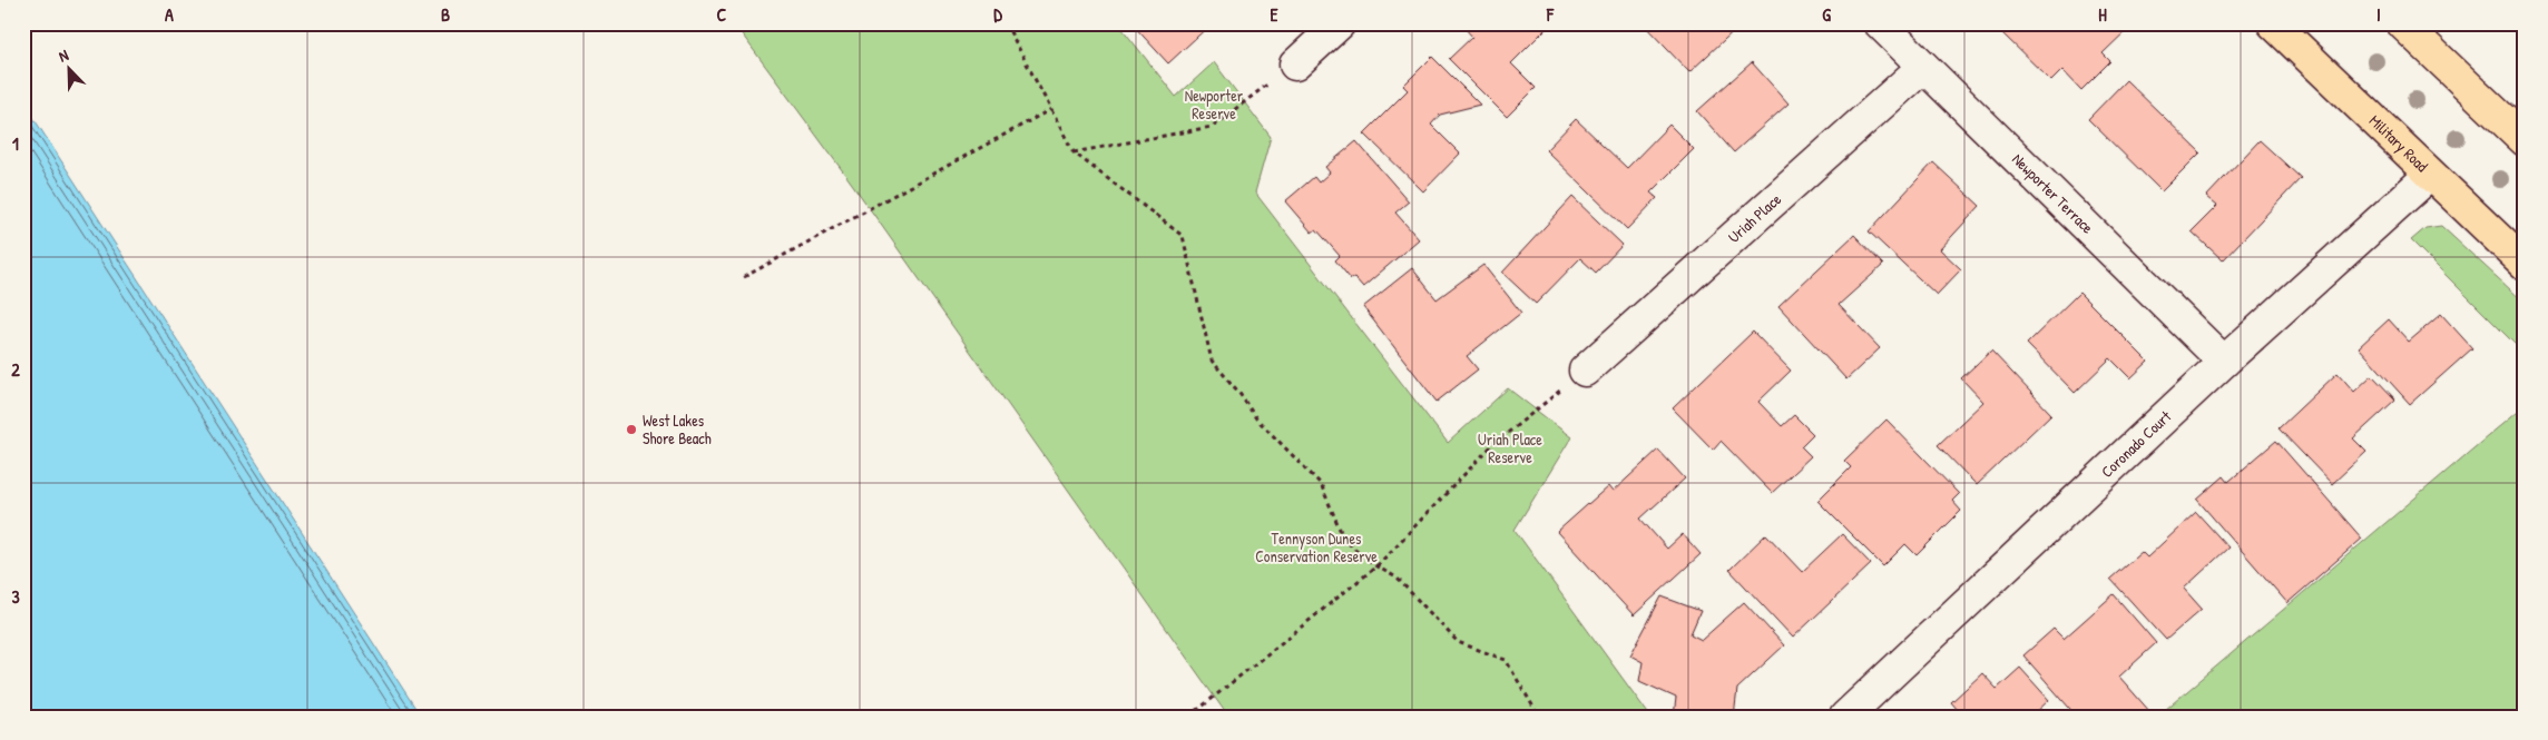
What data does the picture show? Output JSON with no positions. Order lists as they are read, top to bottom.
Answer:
{
  "streets": {
    "main road": ["Military Road"],
    "street": ["Newporter Terrace", "Uriah Place", "Coronado Court"]
  },
  "crossings": [
    ["Military Road", "Coronado Court"],
    ["Newporter Terrace", "Uriah Place"],
    ["Newporter Terrace", "Coronado Court"]
  ],
  "parks": ["Newporter Reserve", "Uriah Place Reserve", "Tennyson Dunes Conservation Reserve"],
  "places": ["West Lakes Shore Beach"],
  "north": "top left",
  "grid": {
    "columns": [
      "A",
      "B",
      "C",
      "D",
      "E",
      "F",
      "G",
      "H",
      "I"
    ],
    "rows": ["1", "2", "3"]
  }
}
